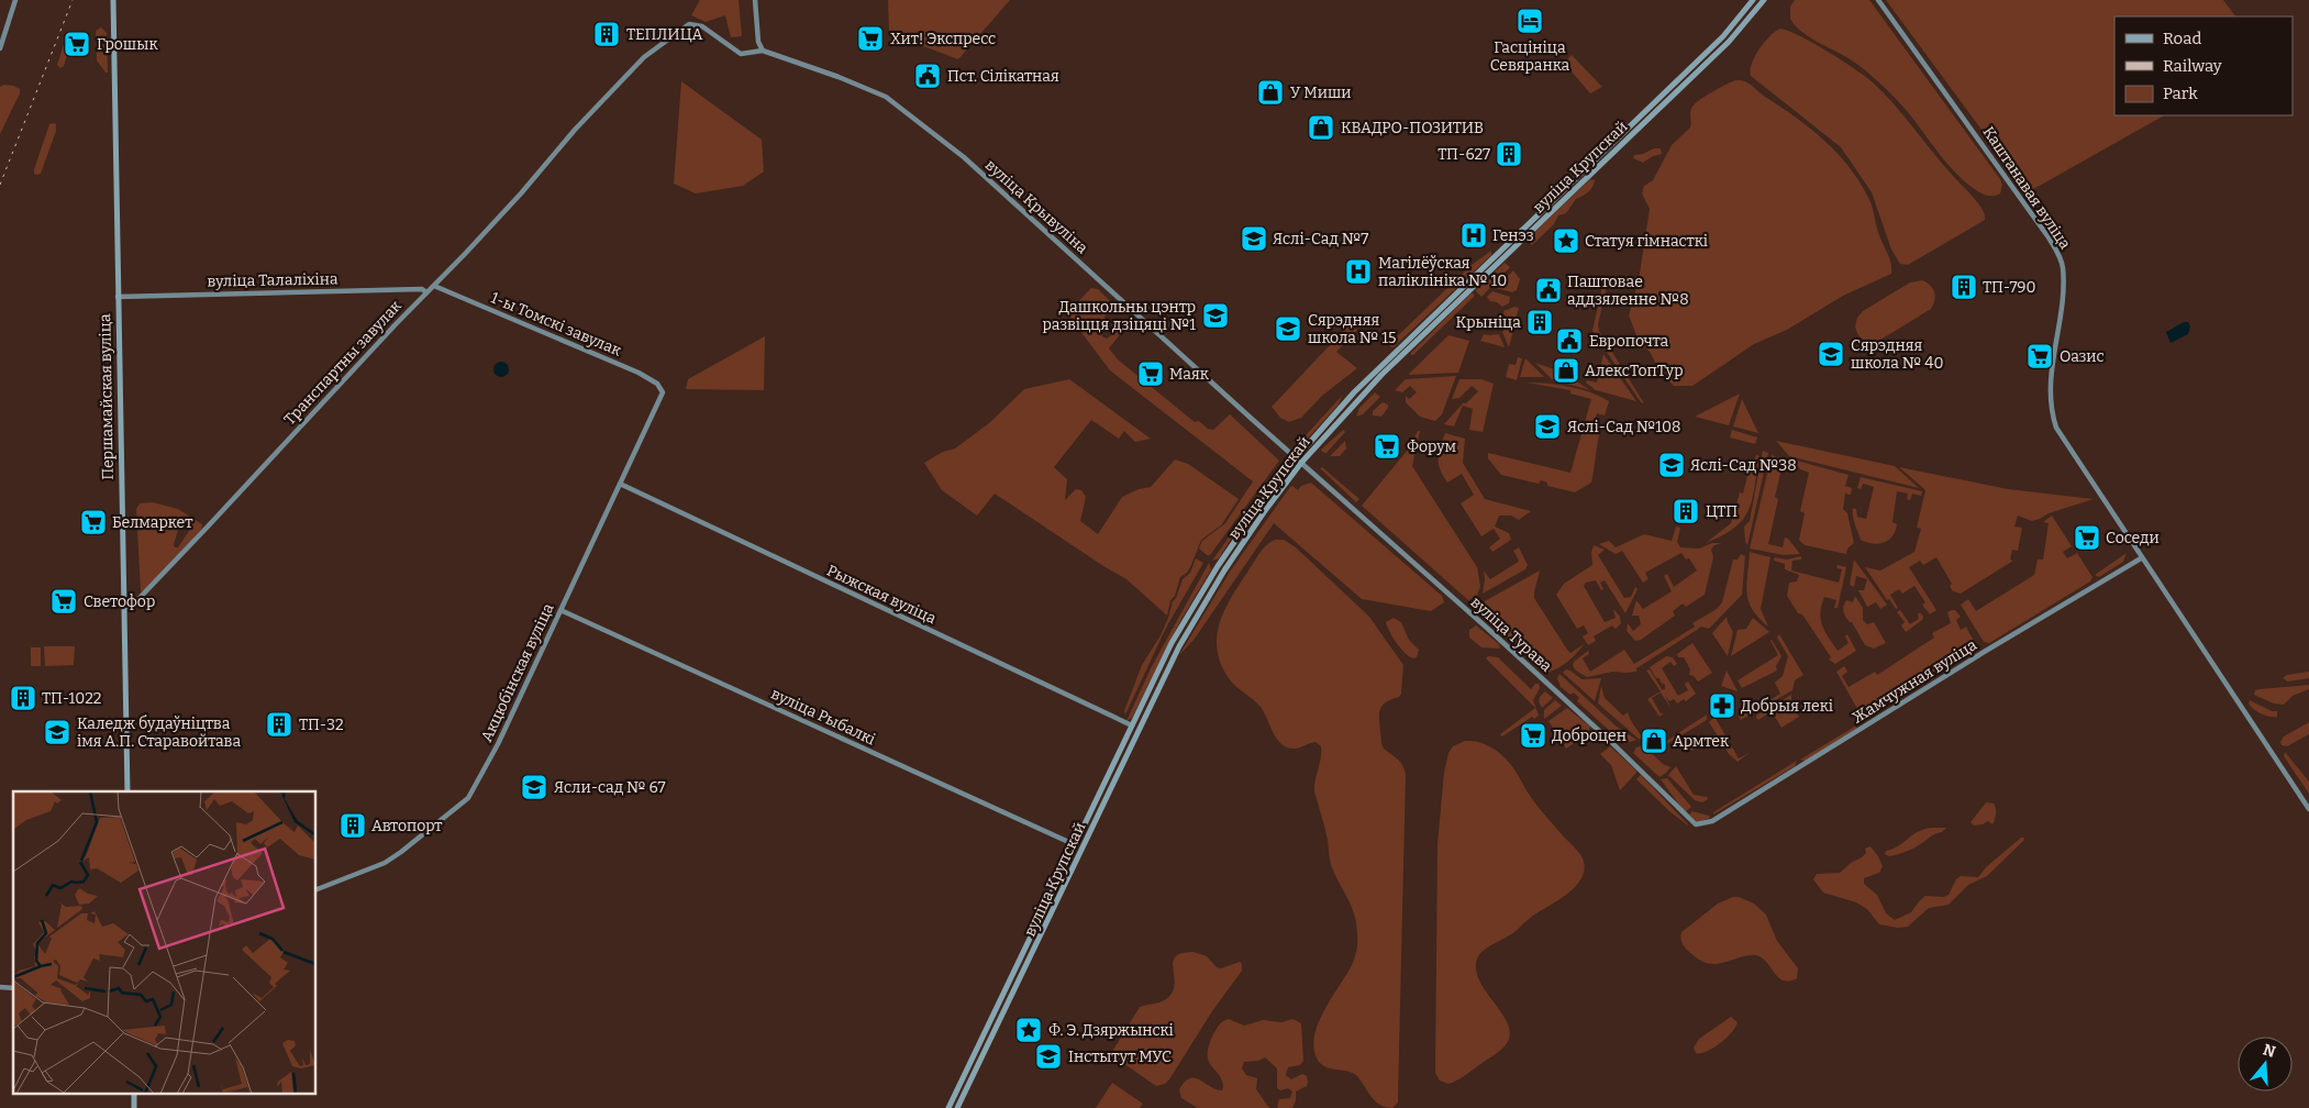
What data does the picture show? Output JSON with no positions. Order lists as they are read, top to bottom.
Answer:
{
  "streets": {
    "main road": [
      "вуліца Крупскай",
      "Каштанавая вуліца",
      "вуліца Крывуліна",
      "вуліца Талаліхіна",
      "1-ы Томскі завулак",
      "Транспартны завулак",
      "Першамайская вуліца",
      "Рыжская вуліца",
      "вуліца Турава",
      "Акцюбінская вуліца",
      "Жамчужная вуліца",
      "вуліца Рыбалкі"
    ]
  },
  "crossings": [
    ["вуліца Крупскай", "вуліца Крывуліна"],
    ["вуліца Крупскай", "Рыжская вуліца"],
    ["вуліца Крупскай", "вуліца Турава"],
    ["вуліца Крупскай", "вуліца Рыбалкі"],
    ["Каштанавая вуліца", "Жамчужная вуліца"],
    ["вуліца Крывуліна", "Транспартны завулак"],
    ["вуліца Крывуліна", "вуліца Турава"],
    ["вуліца Талаліхіна", "Транспартны завулак"],
    ["вуліца Талаліхіна", "Першамайская вуліца"],
    ["1-ы Томскі завулак", "Транспартны завулак"],
    ["1-ы Томскі завулак", "Акцюбінская вуліца"],
    ["Транспартны завулак", "Першамайская вуліца"],
    ["Рыжская вуліца", "Акцюбінская вуліца"],
    ["вуліца Турава", "Жамчужная вуліца"],
    ["Акцюбінская вуліца", "вуліца Рыбалкі"]
  ],
  "places": {
    "hotel": ["Гасцініца Севяранка"],
    "building": [
      "ТЕПЛИЦА",
      "ТП-627",
      "ТП-790",
      "Крыніца",
      "ЦТП",
      "ТП-1022",
      "ТП-32",
      "Автопорт"
    ],
    "supermarket": [
      "Хит! Экспресс",
      "Грошык",
      "Оазис",
      "Маяк",
      "Форум",
      "Белмаркет",
      "Соседи",
      "Светофор",
      "Доброцен"
    ],
    "public building": ["Пст. Сілікатная", "Паштовае аддзяленне №8", "Европочта"],
    "shop": [
      "У Миши",
      "КВАДРО-ПОЗИТИВ",
      "АлексТопТур",
      "Армтек"
    ],
    "hospital": ["Генэз", "Магілёўская паліклініка № 10"],
    "school or university": [
      "Яслі-Сад №7",
      "Дашкольны цэнтр развіцця дзіцяці №1",
      "Сярэдняя школа № 15",
      "Сярэдняя школа № 40",
      "Яслі-Сад №108",
      "Яслі-Сад №38",
      "Каледж будаўніцтва імя А.П. Старавойтава",
      "Ясли-сад № 67",
      "Інстытут МУС"
    ],
    "place": ["Статуя гімнасткі", "Ф. Э. Дзяржынскі"],
    "pharmacy": ["Добрыя лекі"]
  },
  "legend": ["Road", "Railway", "Park"],
  "north": "top"
}
